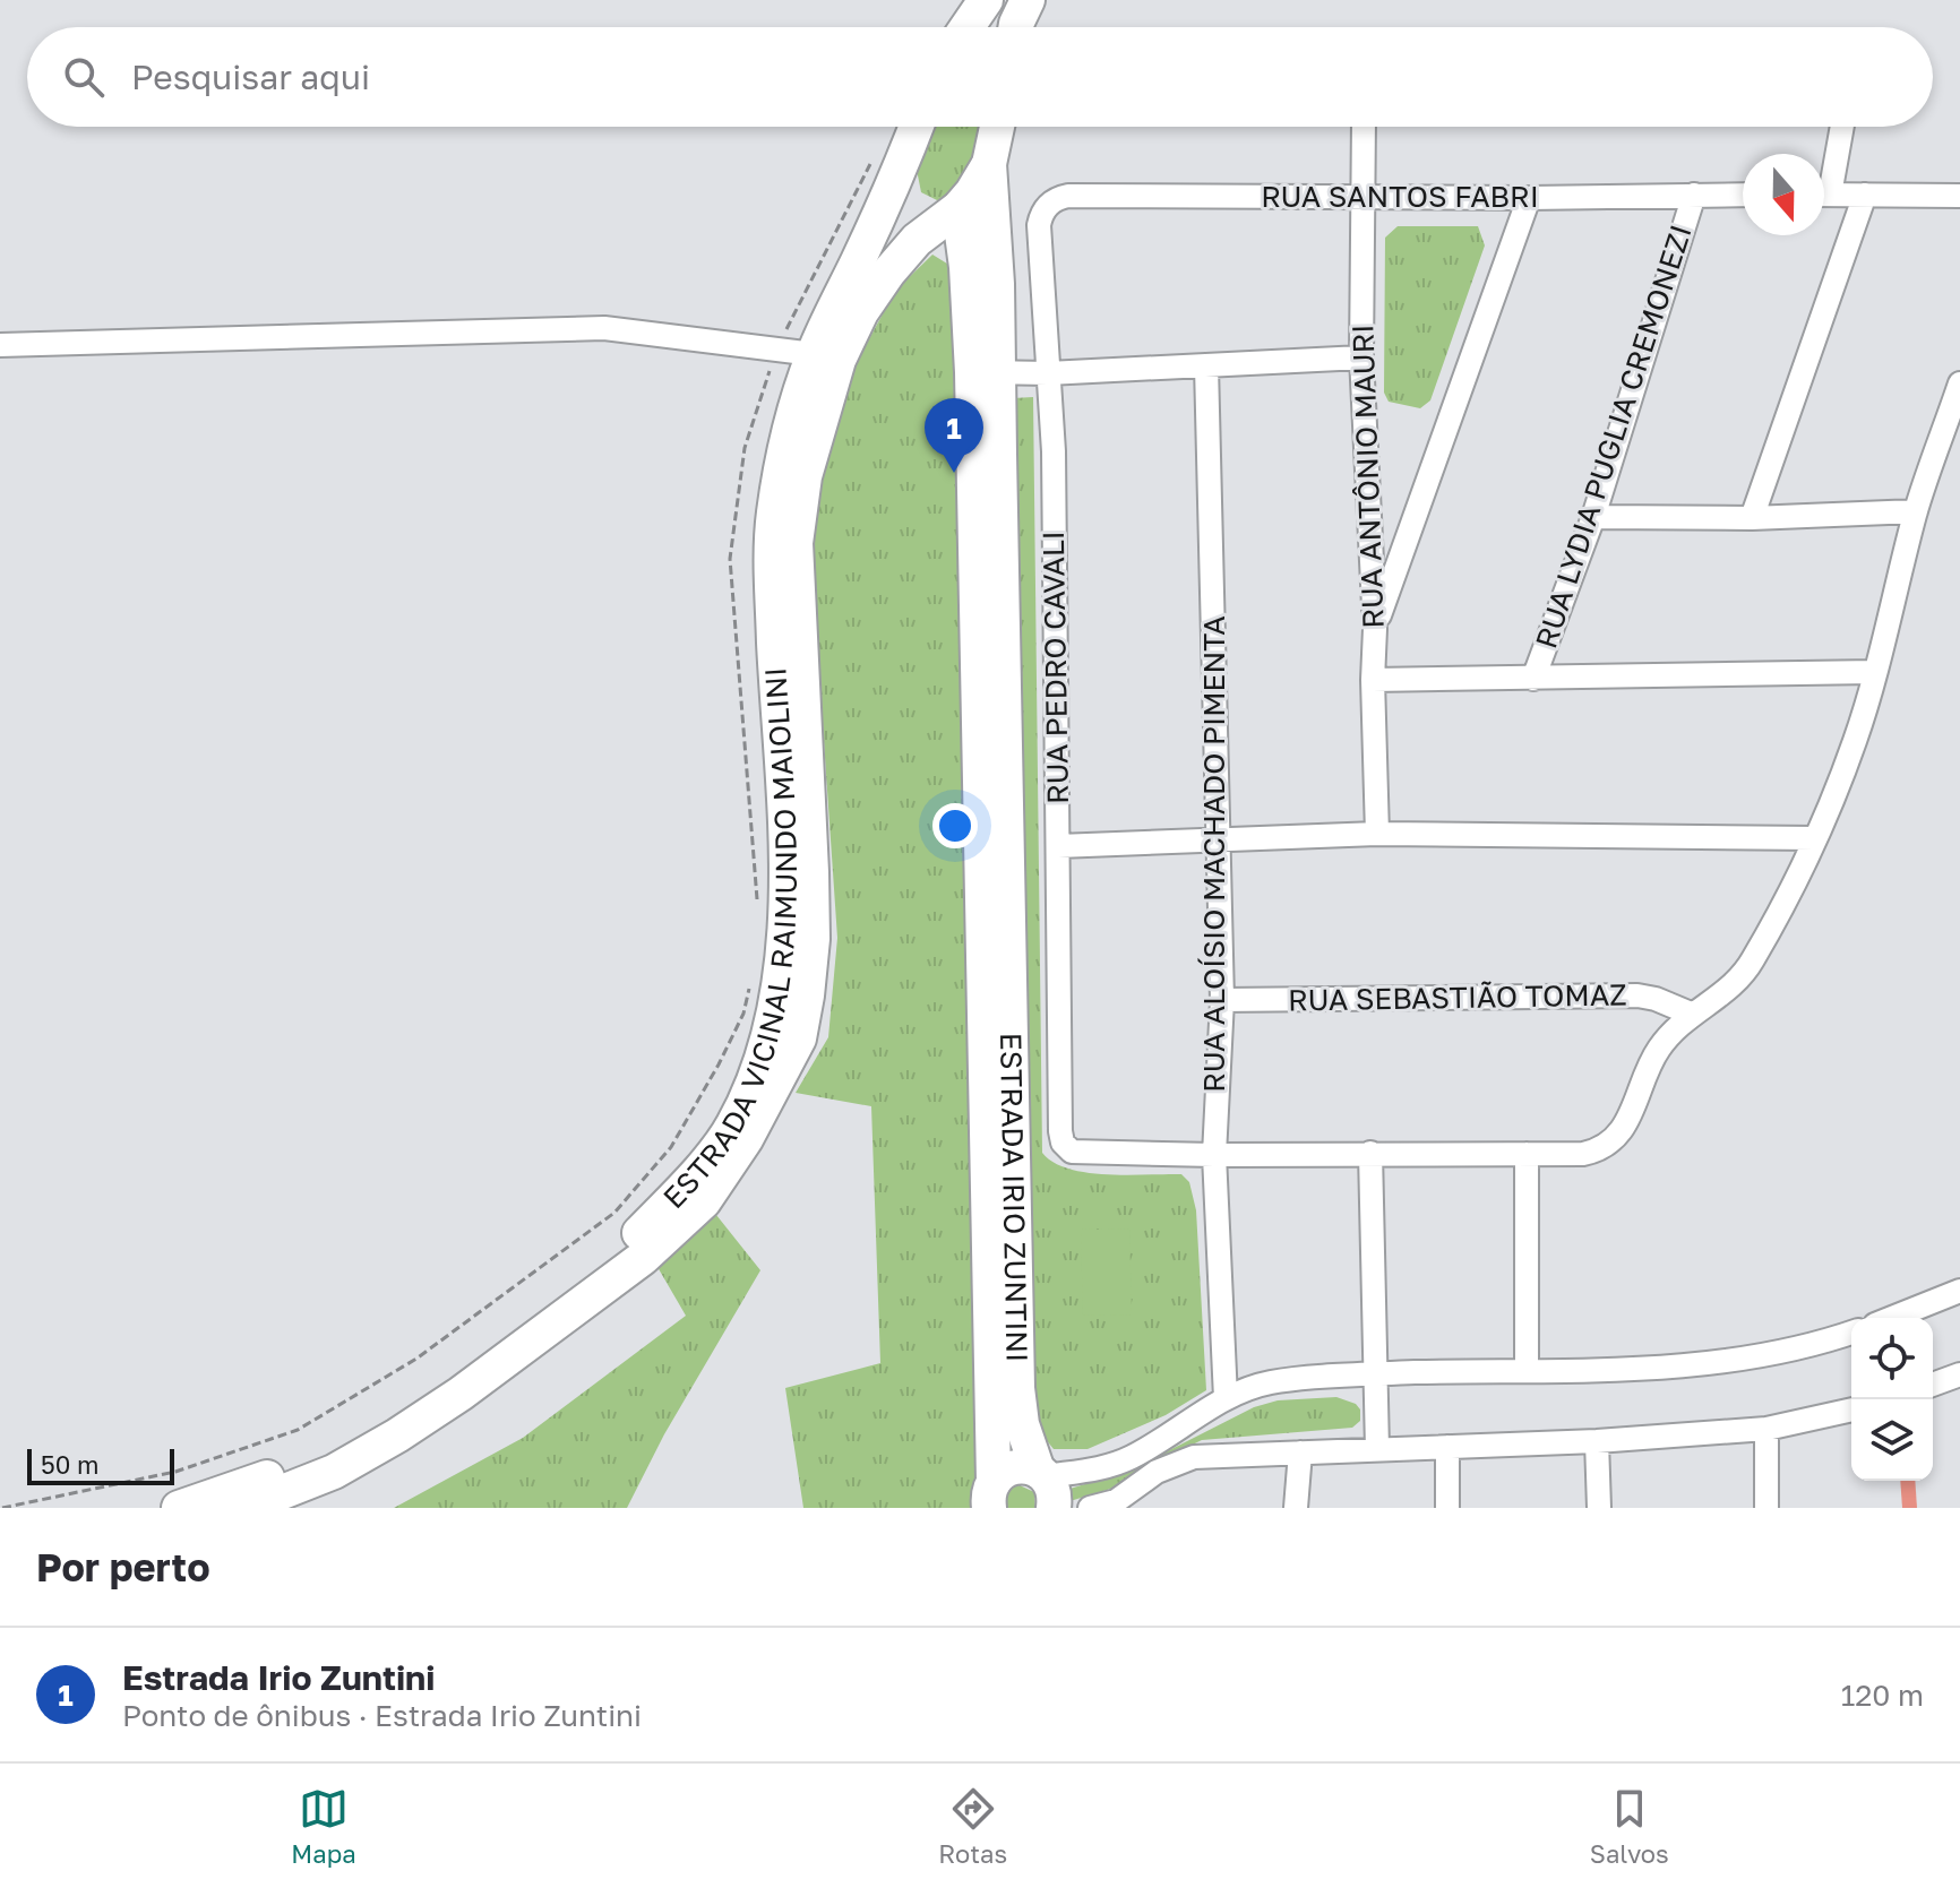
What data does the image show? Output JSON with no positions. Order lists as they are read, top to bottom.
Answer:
{
  "streets": {
    "main road": ["ESTRADA VICINAL RAIMUNDO MAIOLINI", "ESTRADA IRIO ZUNTINI"],
    "street": [
      "RUA SANTOS FABRI",
      "RUA LYDIA PUGLIA CREMONEZI",
      "RUA ANTÔNIO MAURI",
      "RUA PEDRO CAVALI",
      "RUA ALOÍSIO MACHADO PIMENTA",
      "RUA SEBASTIÃO TOMAZ"
    ]
  },
  "crossings": [
    ["RUA SANTOS FABRI", "RUA LYDIA PUGLIA CREMONEZI"],
    ["RUA SANTOS FABRI", "RUA ANTÔNIO MAURI"],
    ["RUA SANTOS FABRI", "RUA PEDRO CAVALI"],
    ["RUA PEDRO CAVALI", "RUA ALOÍSIO MACHADO PIMENTA"],
    ["RUA ALOÍSIO MACHADO PIMENTA", "RUA SEBASTIÃO TOMAZ"],
    ["ESTRADA VICINAL RAIMUNDO MAIOLINI", "ESTRADA IRIO ZUNTINI"]
  ],
  "scale_bar": "50 m",
  "north": "bottom",
  "page": {
    "search": "Pesquisar aqui",
    "pins": "1",
    "scale": "50 m",
    "heading": "Por perto",
    "list": [
      {
        "mark": "1",
        "name": "Estrada Irio Zuntini",
        "note": "Ponto de ônibus · Estrada Irio Zuntini",
        "value": "120 m"
      }
    ],
    "nav": ["Mapa", "Rotas", "Salvos"]
  }
}
